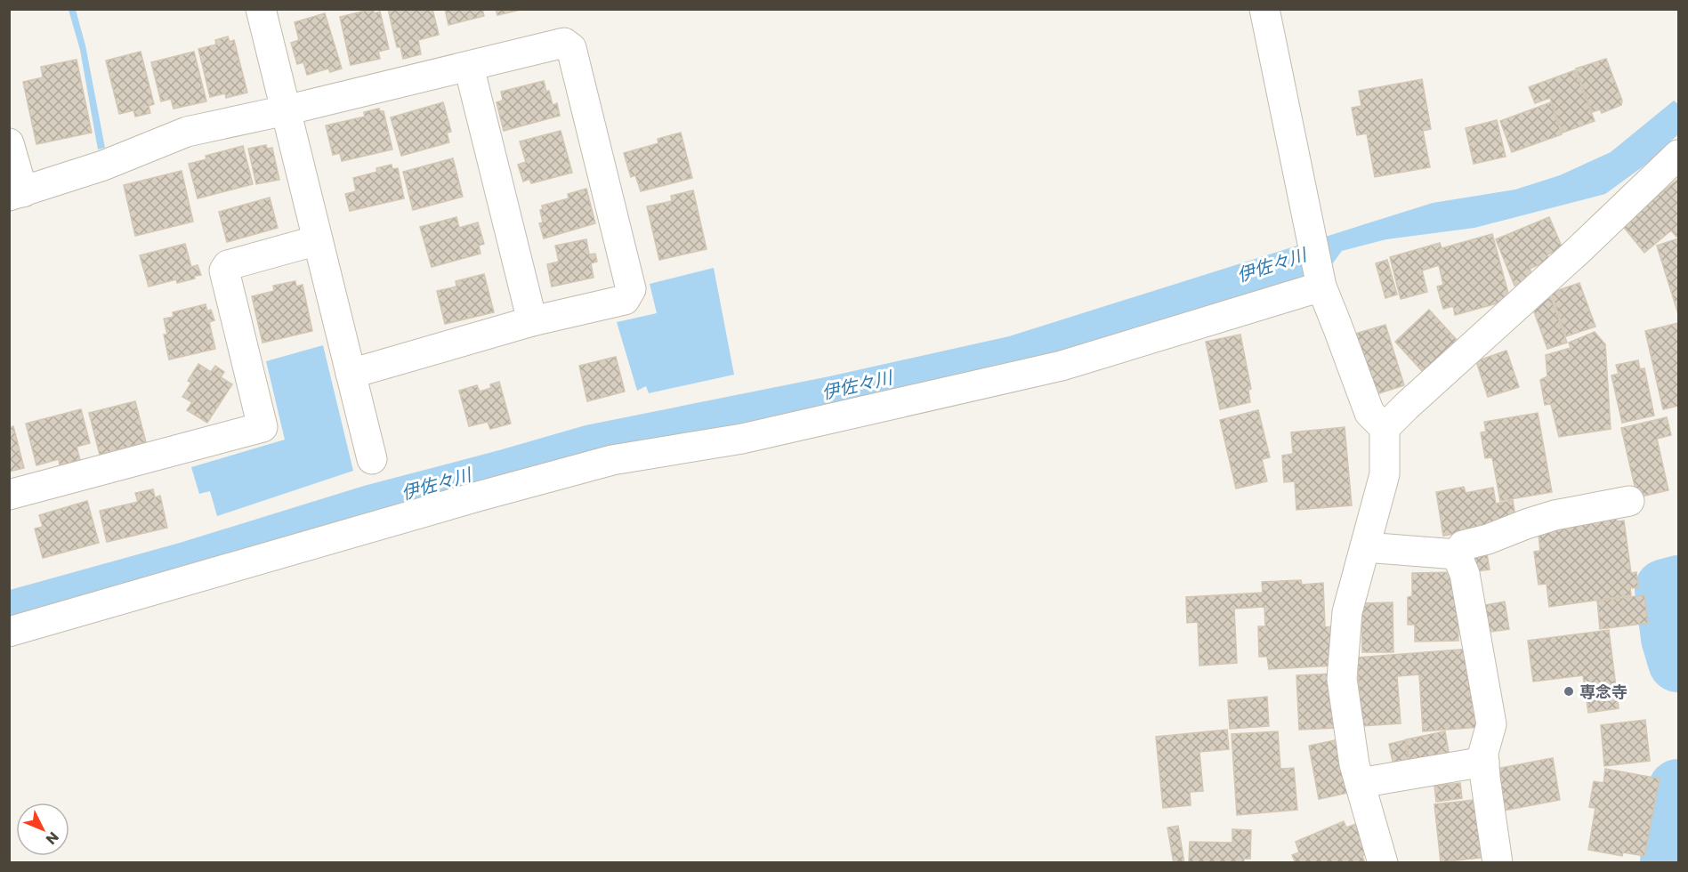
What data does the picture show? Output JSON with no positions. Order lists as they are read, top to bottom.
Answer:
{
  "water": ["伊佐々川"],
  "places": ["専念寺"],
  "north": "bottom right"
}
